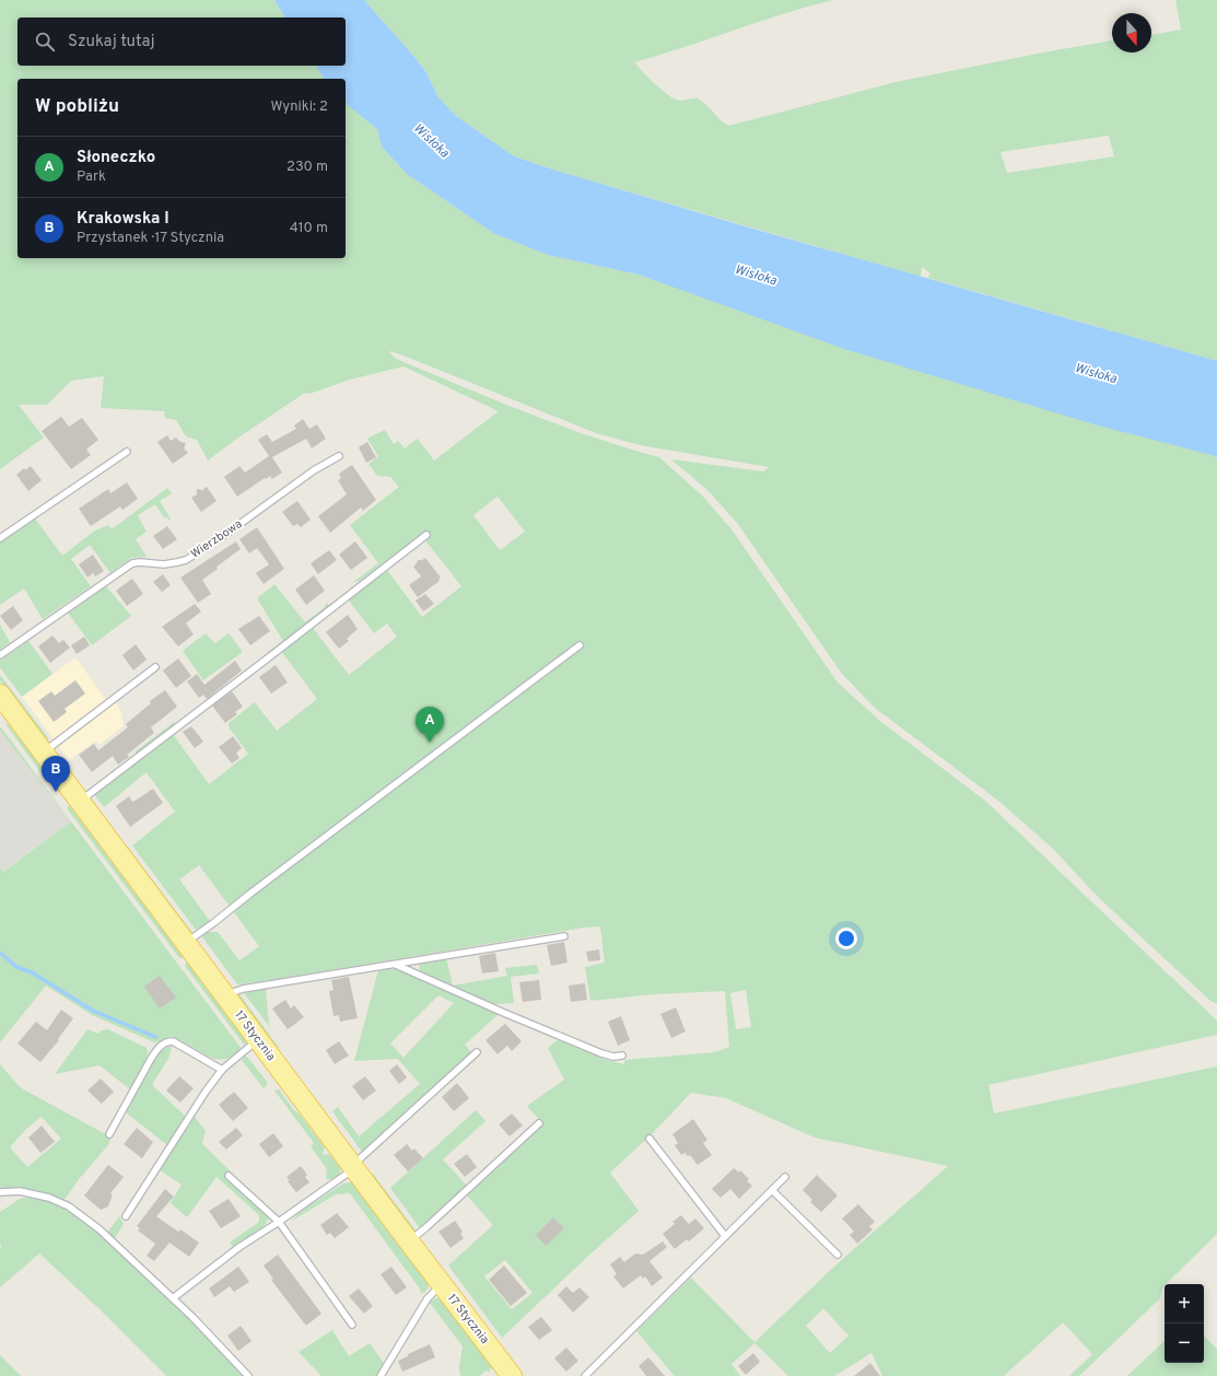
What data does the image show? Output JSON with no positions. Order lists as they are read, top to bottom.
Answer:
{
  "streets": {
    "main road": ["17 Stycznia"],
    "lane": ["Wierzbowa"]
  },
  "water": ["Wisłoka"],
  "north": "bottom",
  "page": {
    "search": "Szukaj tutaj",
    "heading": ["W pobliżu", "Wyniki: 2"],
    "list": [
      {
        "mark": "A",
        "name": "Słoneczko",
        "note": "Park",
        "value": "230 m"
      },
      {
        "mark": "B",
        "name": "Krakowska I",
        "note": "Przystanek · 17 Stycznia",
        "value": "410 m"
      }
    ],
    "pins": ["A", "B"],
    "map_buttons": ["+", "−"]
  }
}
